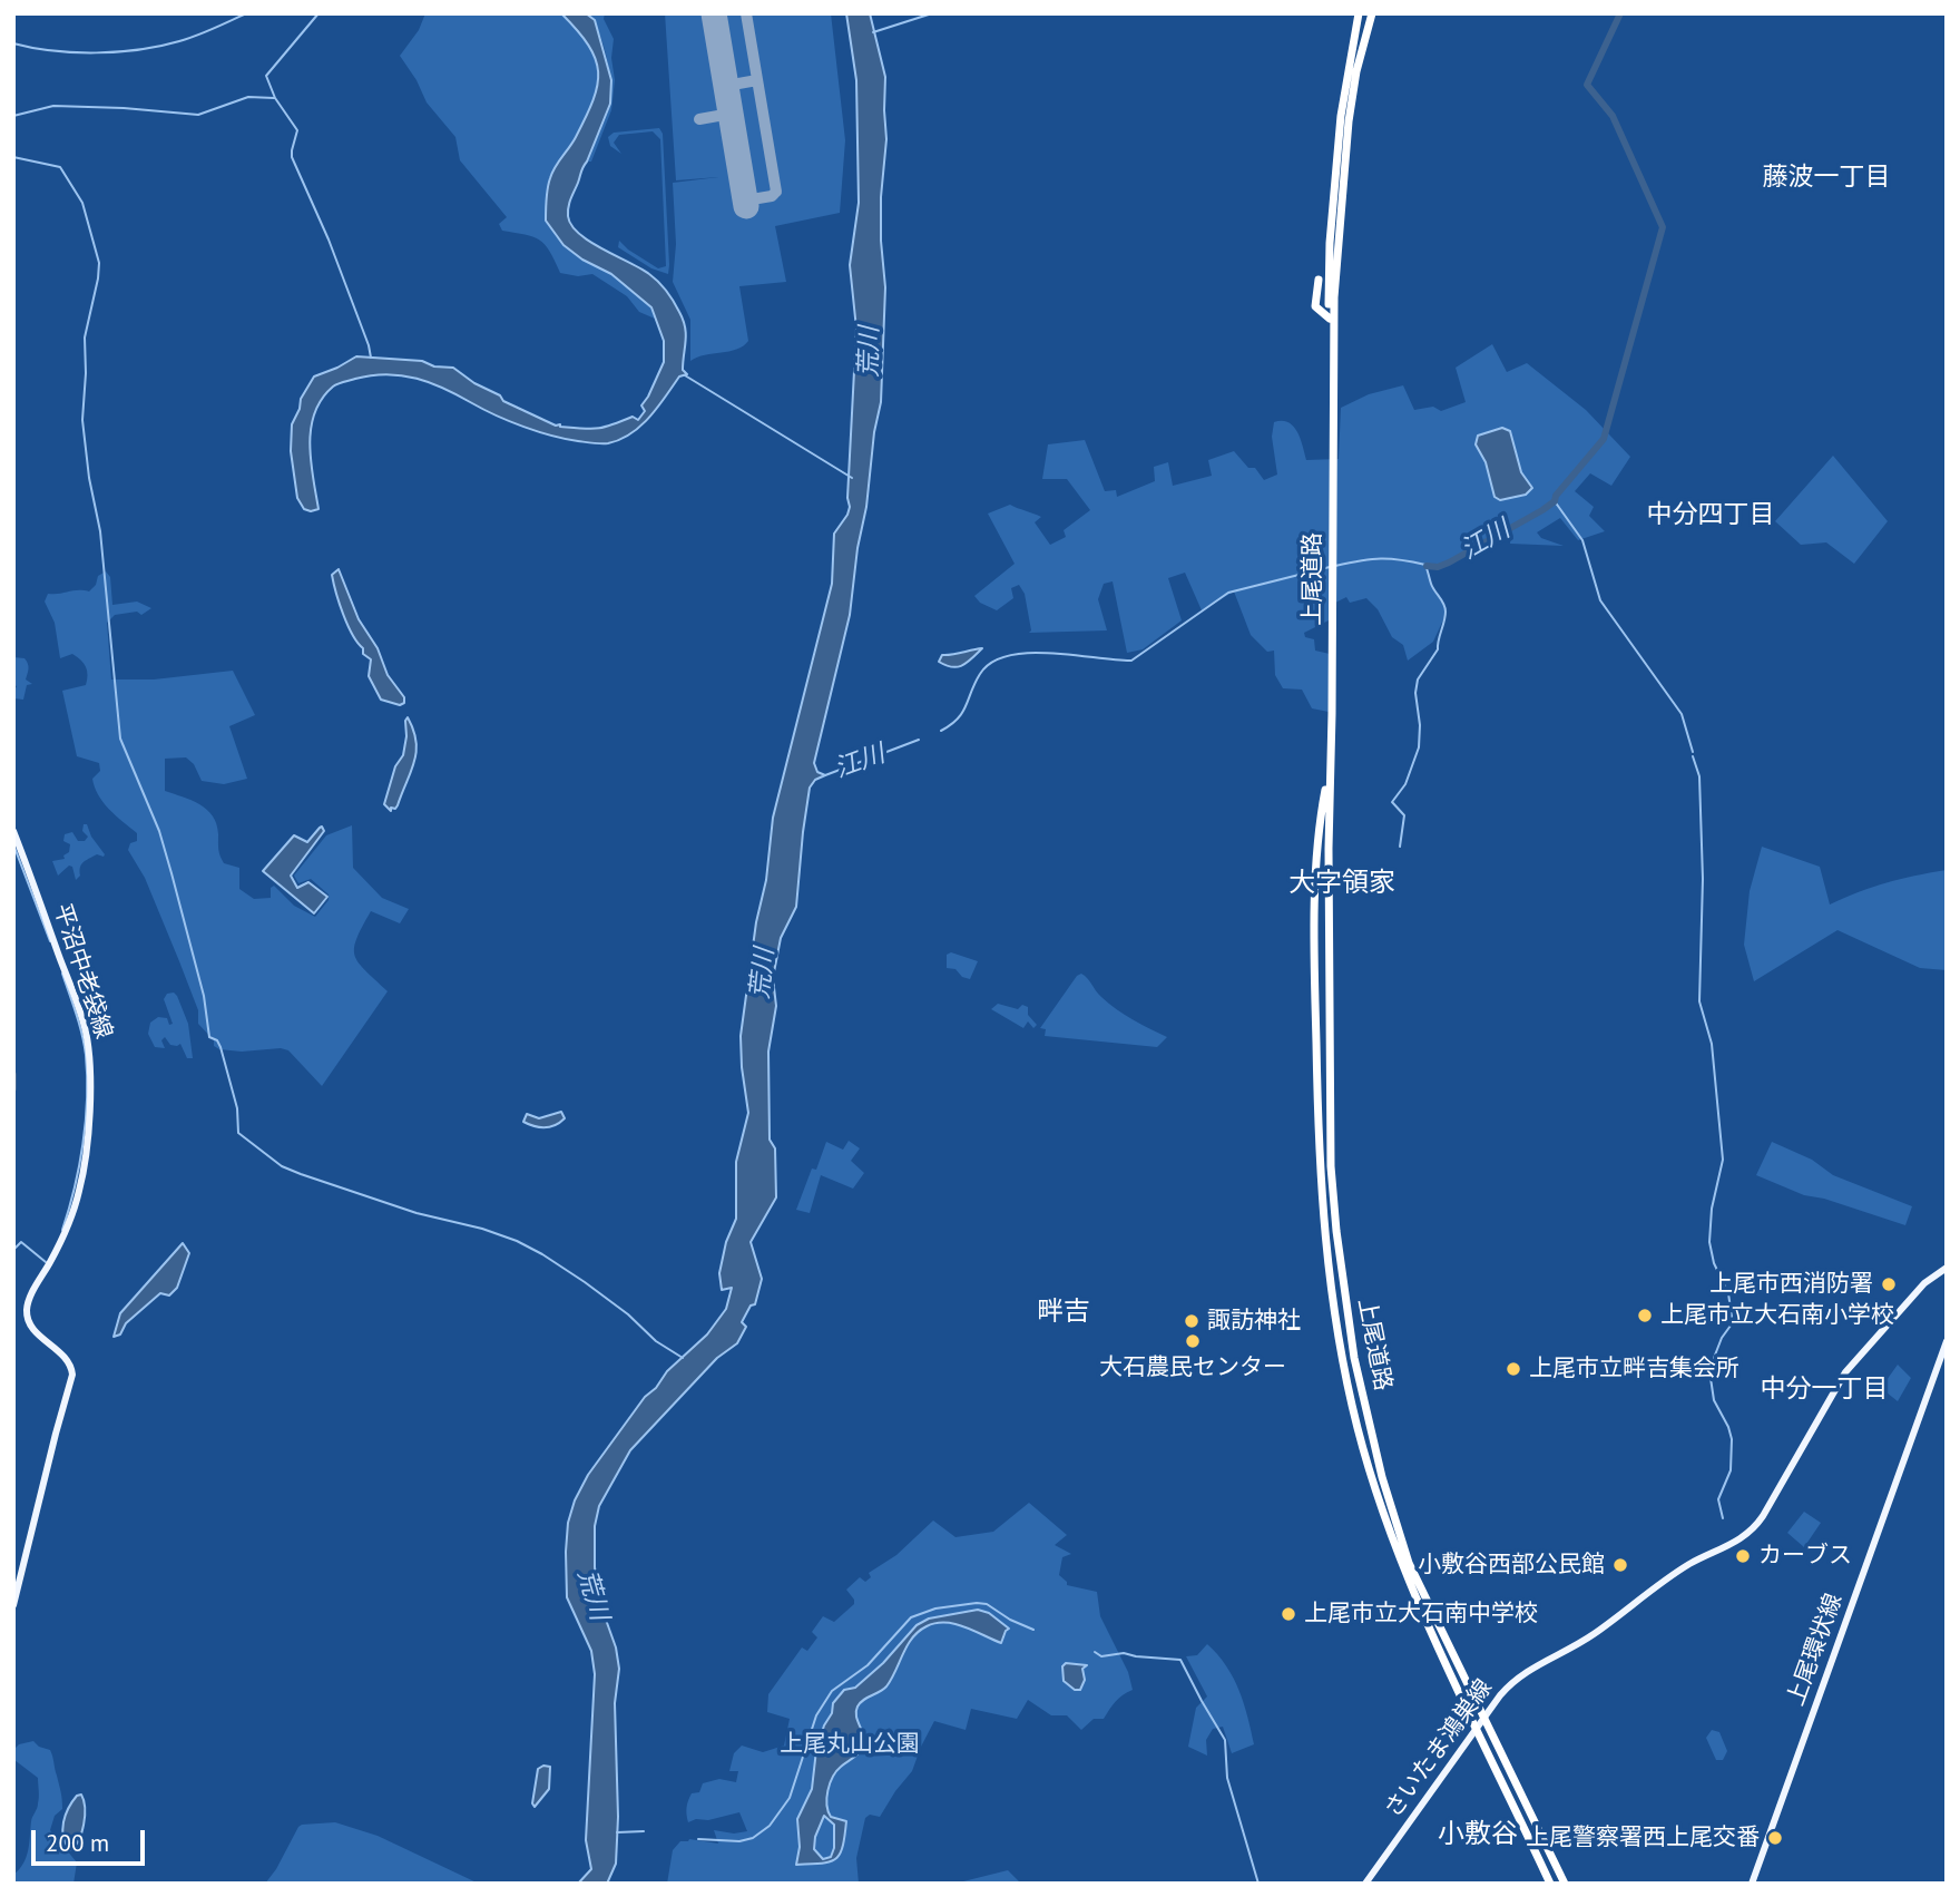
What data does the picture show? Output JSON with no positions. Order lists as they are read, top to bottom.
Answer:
{
  "streets": {
    "highway": ["上尾道路"],
    "main road": ["平沼中老袋線", "上尾環状線", "さいたま鴻巣線"]
  },
  "crossings": [
    ["上尾道路", "さいたま鴻巣線"]
  ],
  "districts": [
    "藤波一丁目",
    "中分四丁目",
    "大字領家",
    "畔吉",
    "中分一丁目",
    "小敷谷"
  ],
  "water": ["荒川", "江川"],
  "parks": ["上尾丸山公園"],
  "places": [
    "上尾市西消防署",
    "上尾市立大石南小学校",
    "諏訪神社",
    "大石農民センター",
    "上尾市立畔吉集会所",
    "カーブス",
    "小敷谷西部公民館",
    "上尾市立大石南中学校",
    "上尾警察署西上尾交番"
  ],
  "scale_bar": "200 m"
}
